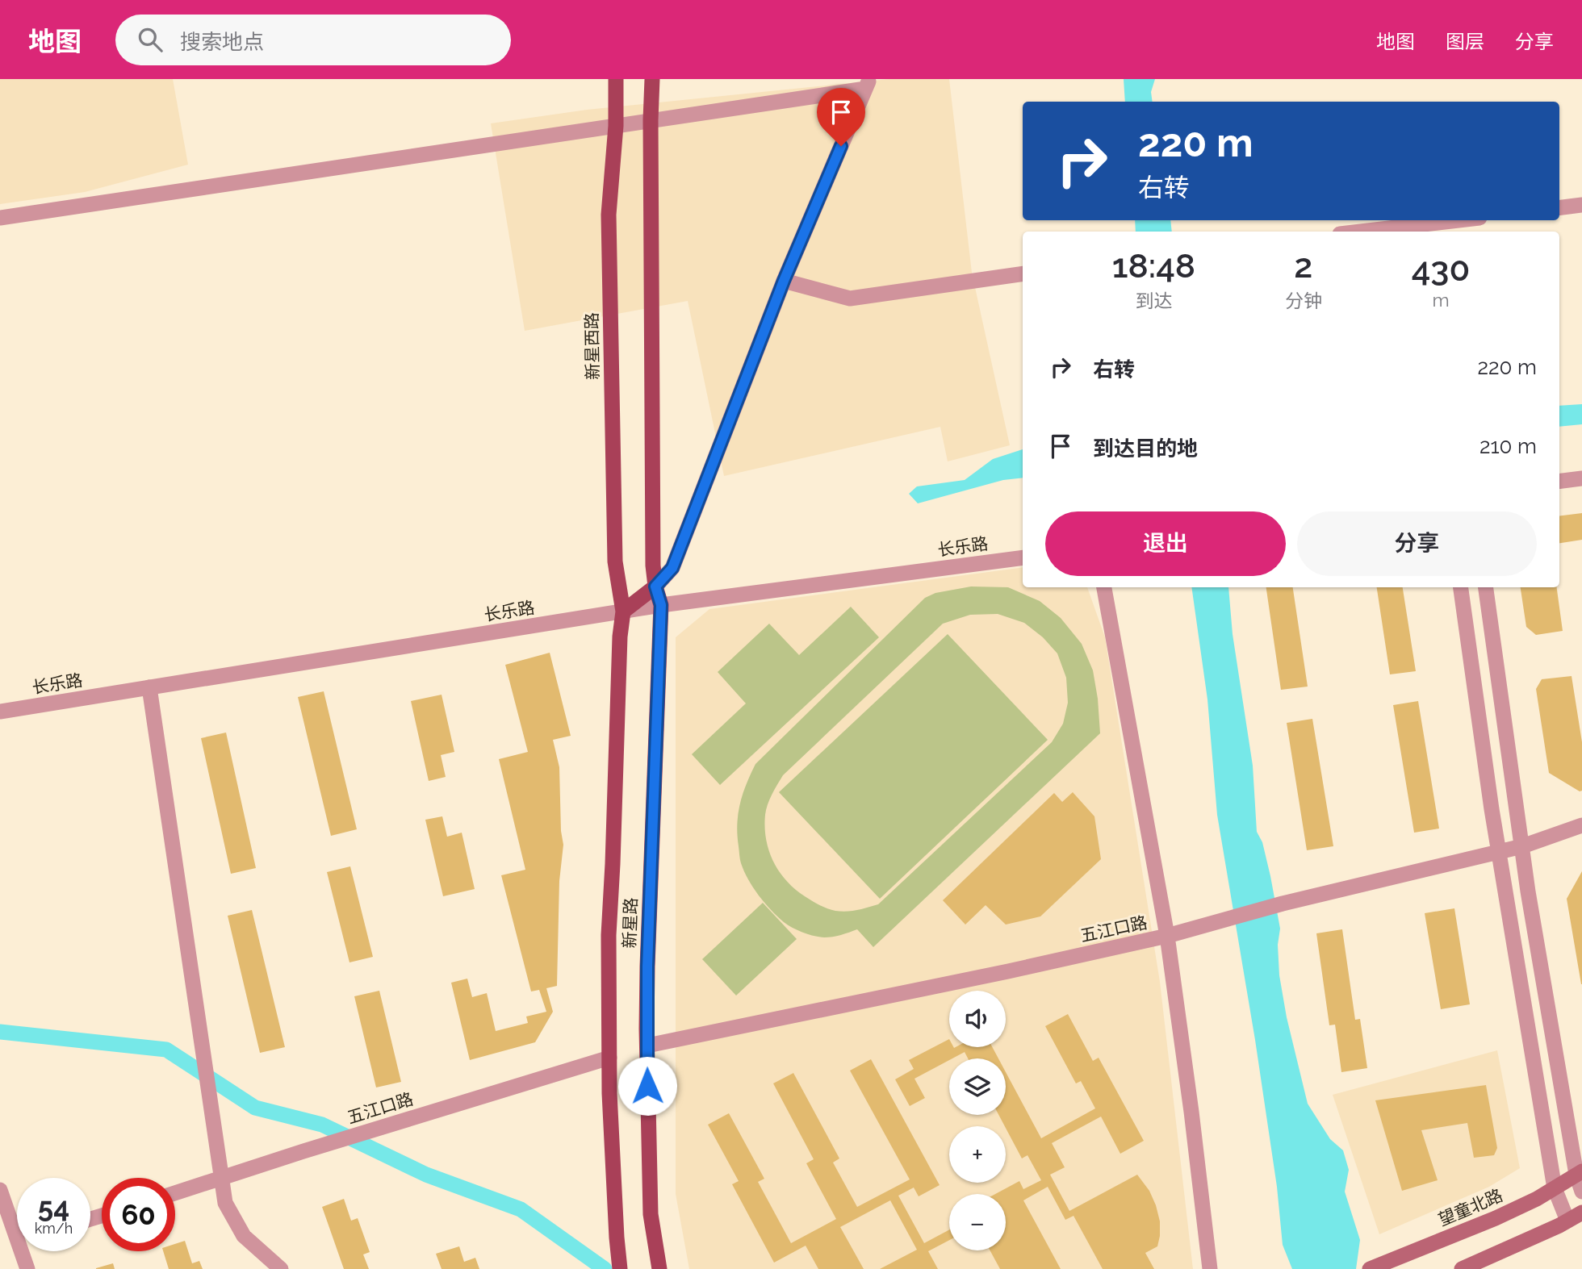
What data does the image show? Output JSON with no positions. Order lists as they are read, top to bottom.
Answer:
{
  "streets": {
    "main road": ["新星西路", "新星路", "望童北路"],
    "street": ["长乐路", "五江口路"]
  },
  "crossings": [
    ["新星西路", "长乐路"],
    ["新星西路", "五江口路"],
    ["长乐路", "新星路"],
    ["新星路", "五江口路"]
  ],
  "page": {
    "header": "地图",
    "search": "搜索地点",
    "nav": ["地图", "图层", "分享"],
    "turn": ["220 m", "右转"],
    "eta": [
      "18:48",
      "到达",
      "2",
      "分钟",
      "430",
      "m"
    ],
    "list": [
      {
        "name": "右转",
        "value": "220 m"
      },
      {
        "name": "到达目的地",
        "value": "210 m"
      }
    ],
    "buttons": ["退出", "分享"],
    "map_buttons": ["+", "−"],
    "speed": "54 km/h",
    "limit": "60"
  }
}
